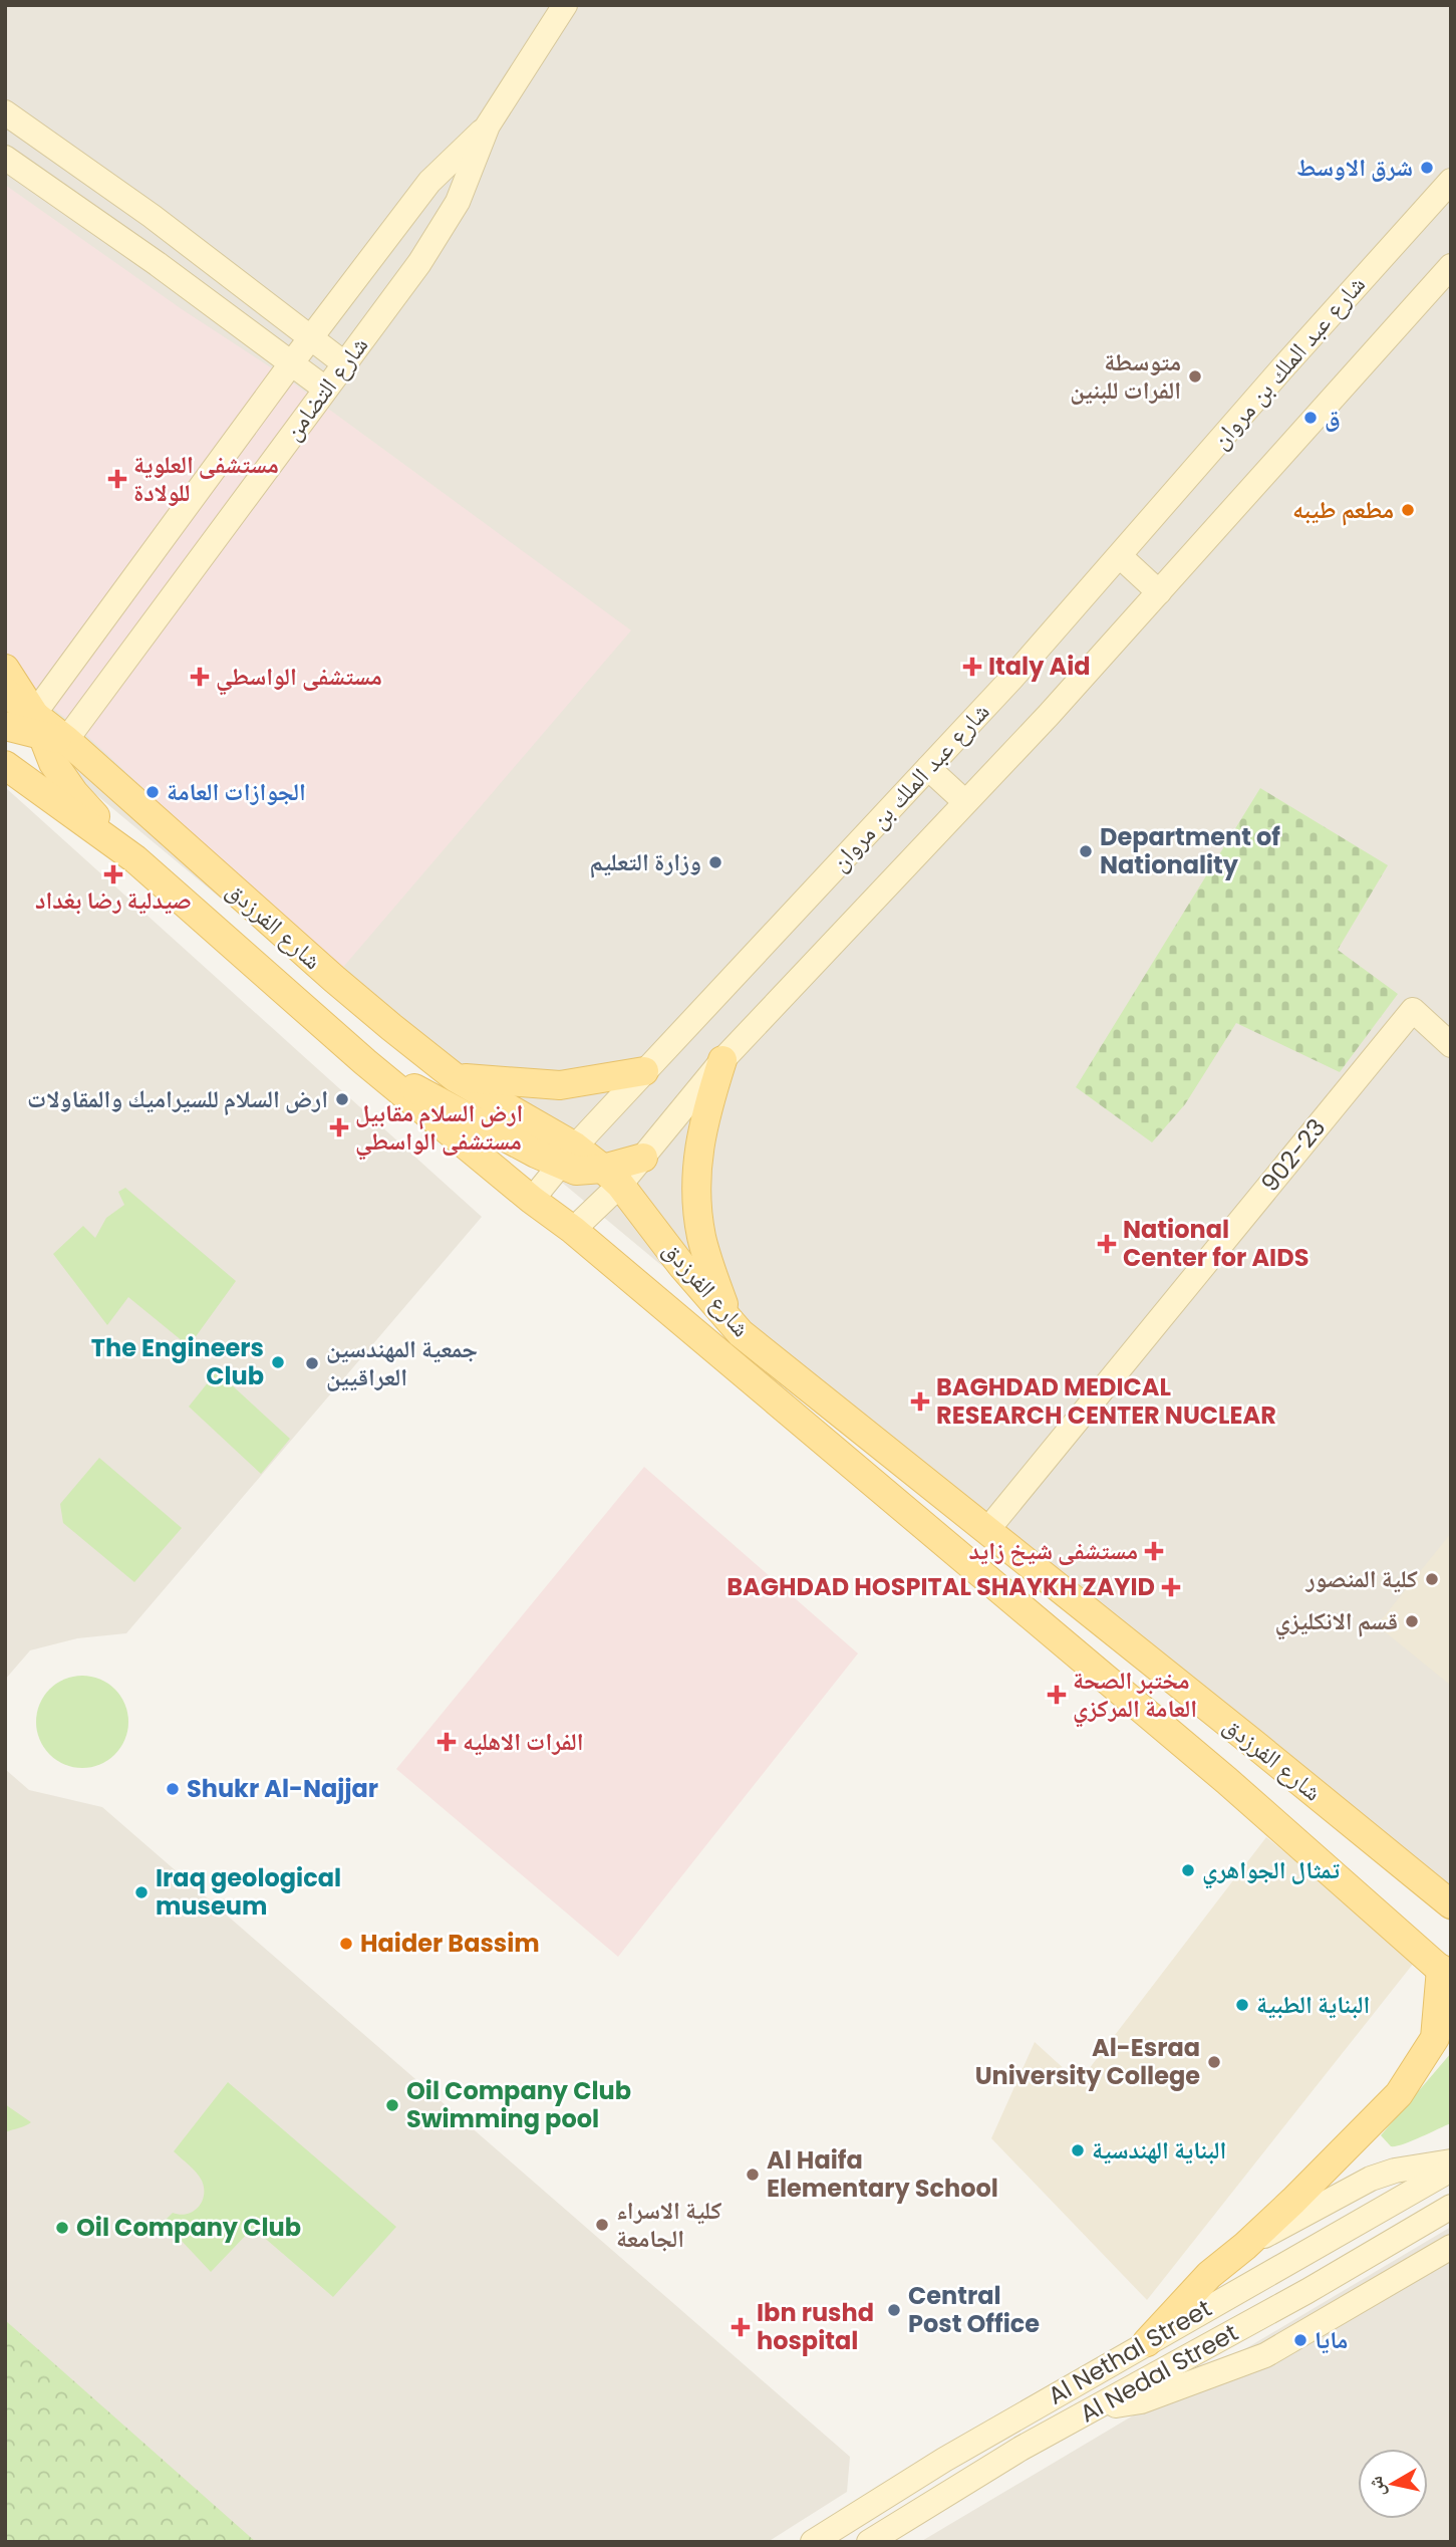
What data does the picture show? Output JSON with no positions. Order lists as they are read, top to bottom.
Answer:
{
  "streets": {
    "main road": ["شارع الفرزدق"],
    "street": [
      "شارع عبد الملك بن مروان",
      "شارع التضامن",
      "902-23",
      "Al Nethal Street",
      "Al Nedal Street"
    ]
  },
  "crossings": [
    ["شارع عبد الملك بن مروان", "شارع الفرزدق"],
    ["شارع التضامن", "شارع الفرزدق"],
    ["شارع الفرزدق", "902-23"]
  ],
  "places": {
    "other": [
      "شرق الاوسط",
      "متوسطة الفرات للبنين",
      "ق",
      "مطعم طيبه",
      "الجوازات العامة",
      "Department of Nationality",
      "وزارة التعليم",
      "ارض السلام للسيراميك والمقاولات",
      "The Engineers Club",
      "جمعية المهندسين العراقيين",
      "كلية المنصور",
      "قسم الانكليزي",
      "Shukr Al-Najjar",
      "تمثال الجواهري",
      "Iraq geological museum",
      "Haider Bassim",
      "البناية الطبية",
      "Al-Esraa University College",
      "Oil Company Club Swimming pool",
      "البناية الهندسية",
      "Al Haifa Elementary School",
      "كلية الاسراء الجامعة",
      "Oil Company Club",
      "Central Post Office",
      "مايا"
    ],
    "health": [
      "مستشفى العلوية للولادة",
      "Italy Aid",
      "مستشفى الواسطي",
      "صيدلية رضا بغداد",
      "ارض السلام مقابيل مستشفى الواسطي",
      "National Center for AIDS",
      "BAGHDAD MEDICAL RESEARCH CENTER NUCLEAR",
      "مستشفى شيخ زايد",
      "BAGHDAD HOSPITAL SHAYKH ZAYID",
      "مختبر الصحة العامة المركزي",
      "الفرات الاهليه",
      "Ibn rushd hospital"
    ]
  },
  "north": "left"
}
